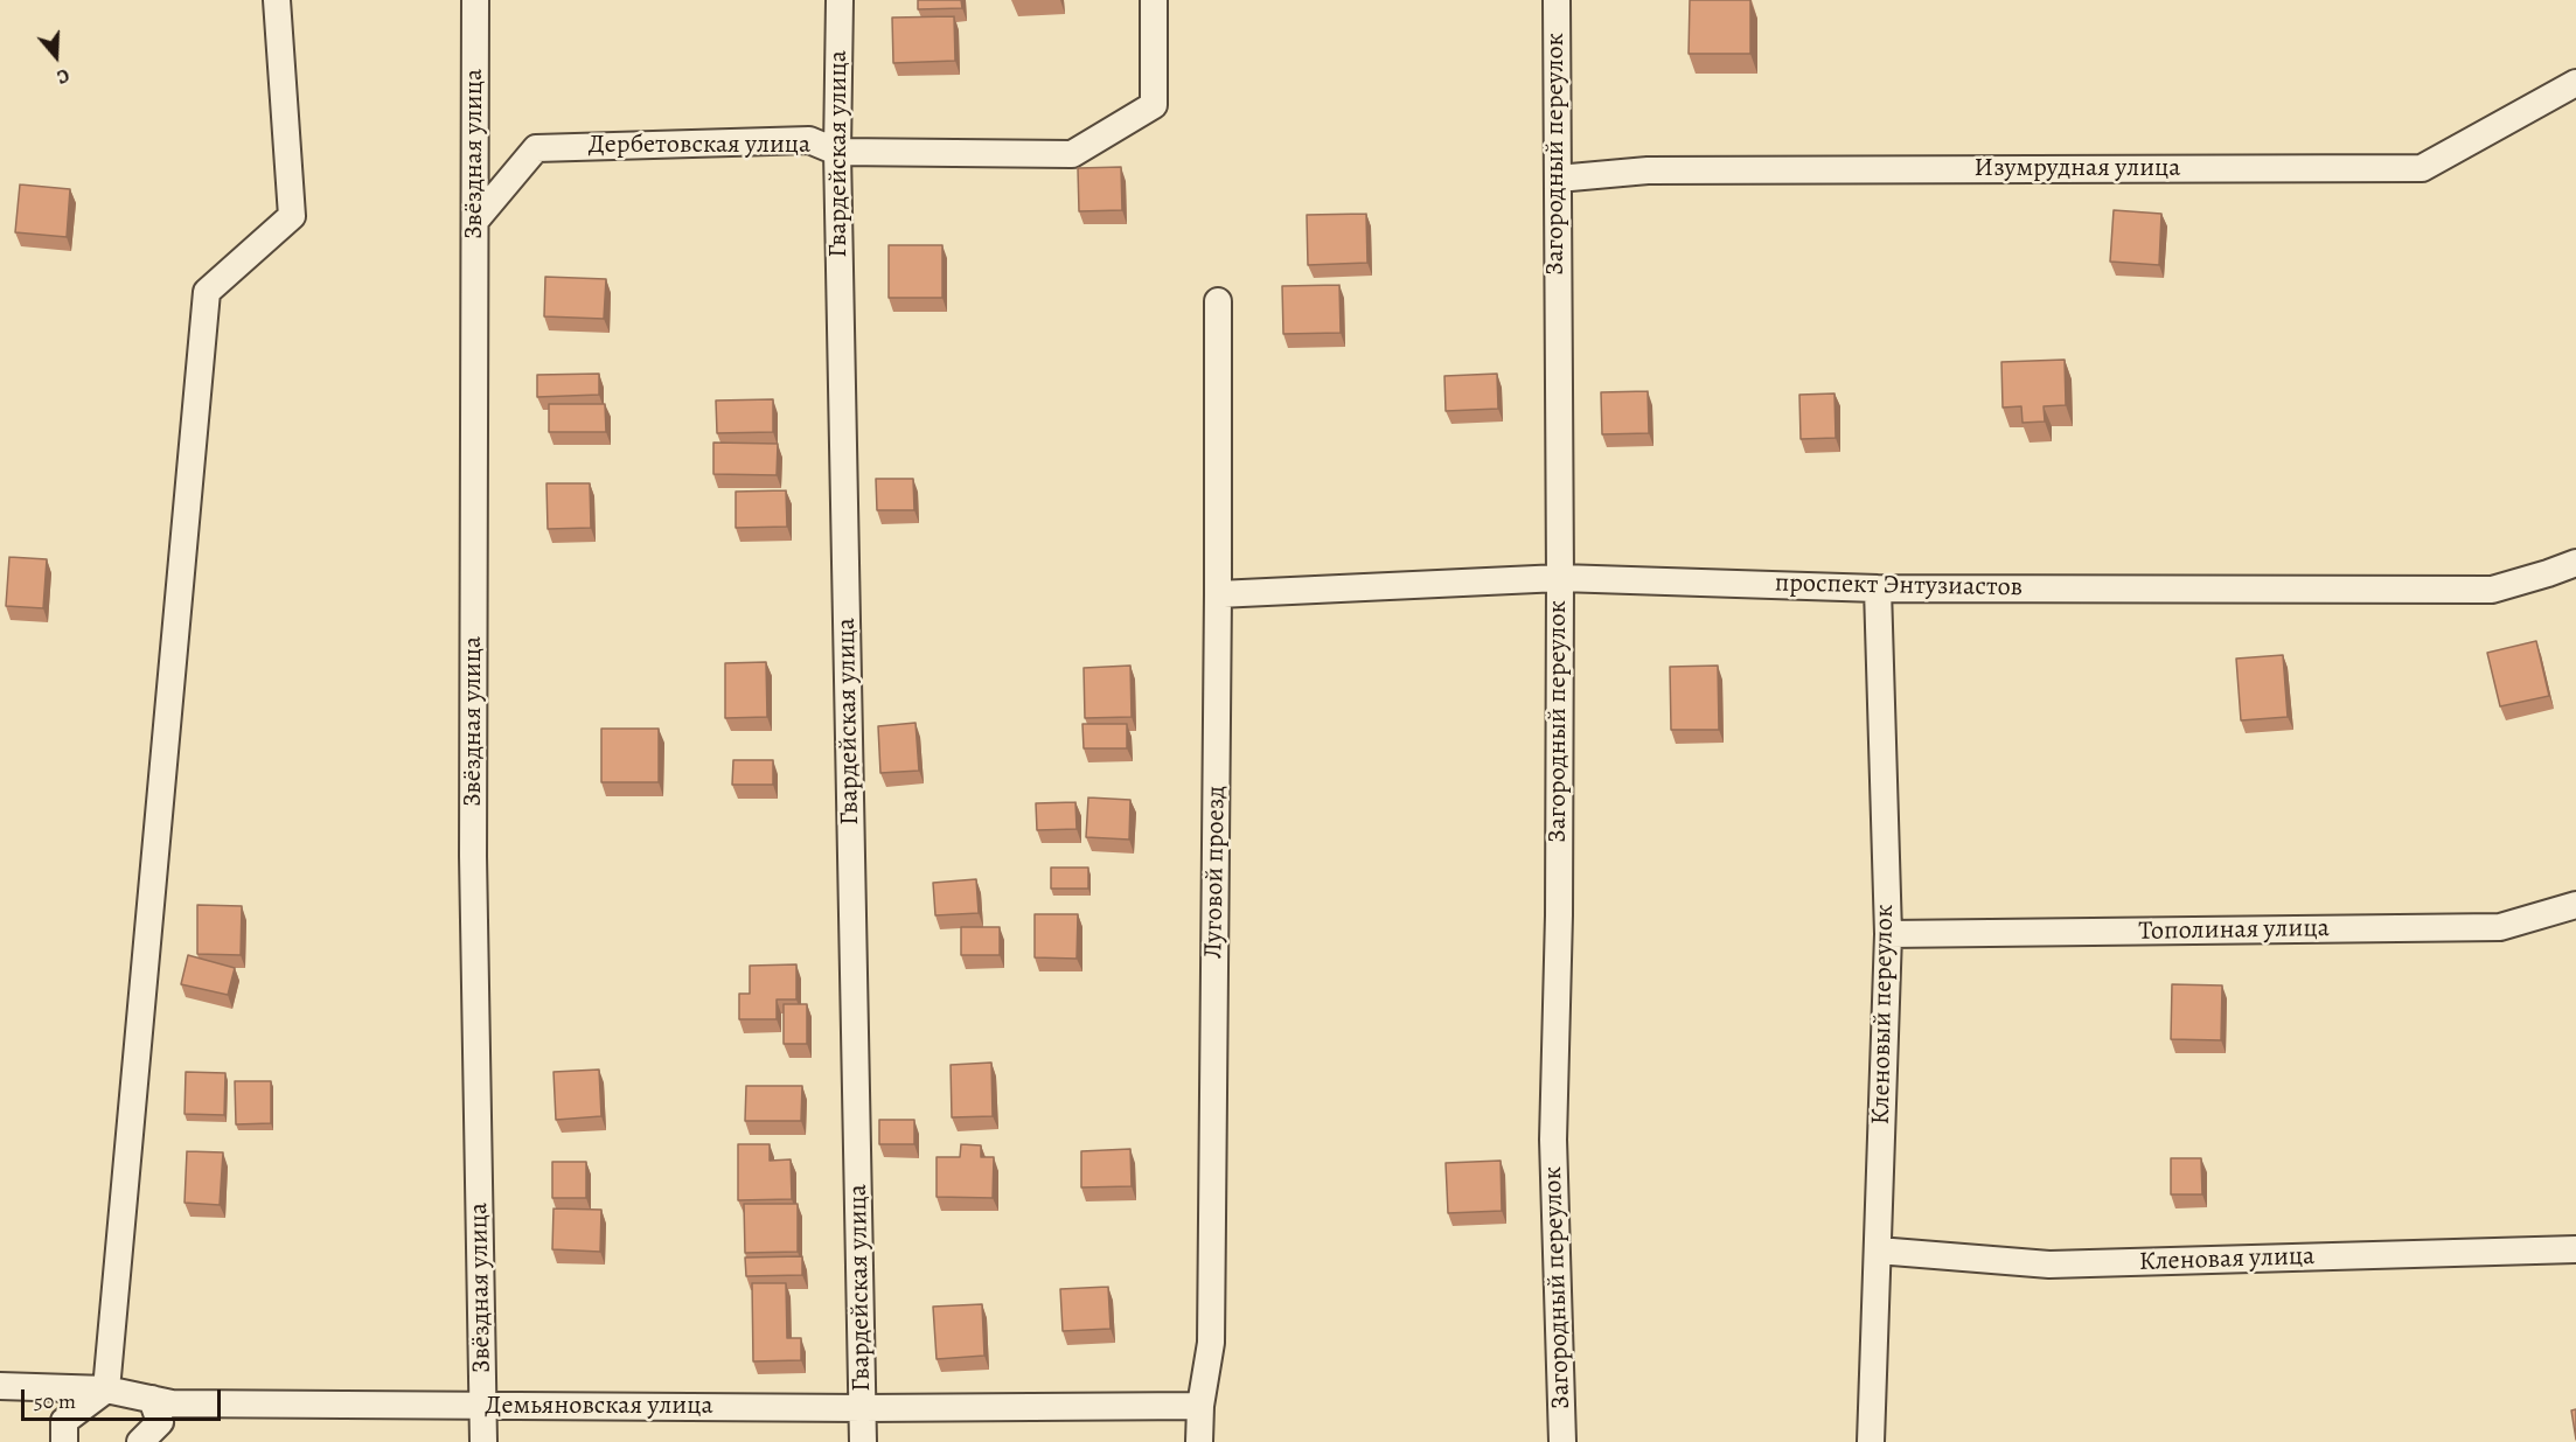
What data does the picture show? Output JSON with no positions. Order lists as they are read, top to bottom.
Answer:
{
  "streets": {
    "street": [
      "Дербетовская улица",
      "Звёздная улица",
      "Гвардейская улица",
      "Загородный переулок",
      "Изумрудная улица",
      "проспект Энтузиастов",
      "Луговой проезд",
      "Тополиная улица",
      "Кленовый переулок",
      "Кленовая улица",
      "Демьяновская улица"
    ]
  },
  "crossings": [
    ["Дербетовская улица", "Звёздная улица"],
    ["Дербетовская улица", "Гвардейская улица"],
    ["Звёздная улица", "Демьяновская улица"],
    ["Гвардейская улица", "Демьяновская улица"],
    ["Загородный переулок", "Изумрудная улица"],
    ["Загородный переулок", "проспект Энтузиастов"],
    ["проспект Энтузиастов", "Луговой проезд"],
    ["проспект Энтузиастов", "Кленовый переулок"],
    ["Луговой проезд", "Демьяновская улица"],
    ["Тополиная улица", "Кленовый переулок"],
    ["Кленовый переулок", "Кленовая улица"]
  ],
  "scale_bar": "50 m",
  "north": "bottom"
}
